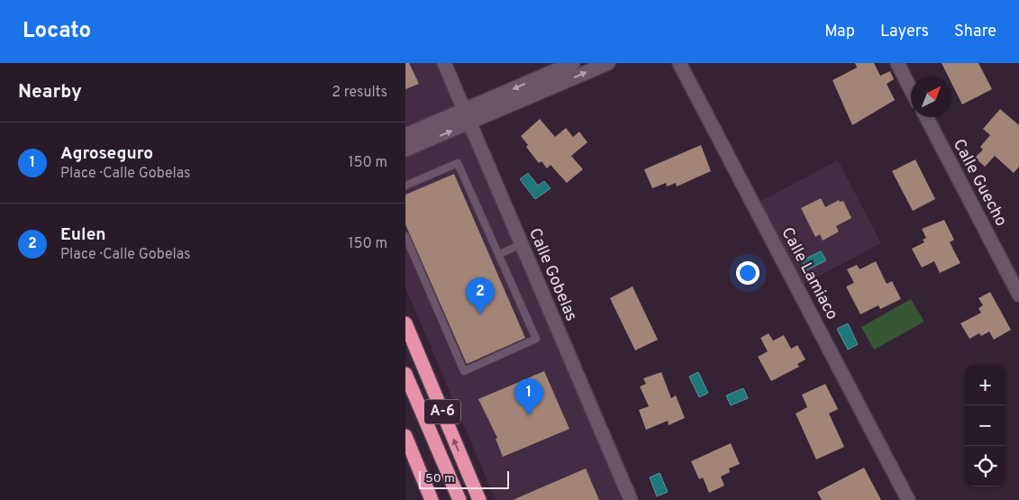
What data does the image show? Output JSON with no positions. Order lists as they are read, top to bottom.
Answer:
{
  "streets": {
    "highway": ["A-6"],
    "street": ["Calle Guecho", "Calle Lamiaco", "Calle Gobelas"]
  },
  "scale_bar": "50 m",
  "north": "top right",
  "page": {
    "header": "Locato",
    "nav": ["Map", "Layers", "Share"],
    "heading": ["Nearby", "2 results"],
    "list": [
      {
        "mark": "1",
        "name": "Agroseguro",
        "note": "Place · Calle Gobelas",
        "value": "150 m"
      },
      {
        "mark": "2",
        "name": "Eulen",
        "note": "Place · Calle Gobelas",
        "value": "150 m"
      }
    ],
    "pins": ["2", "1"],
    "map_buttons": ["+", "−"],
    "scale": "50 m"
  }
}
